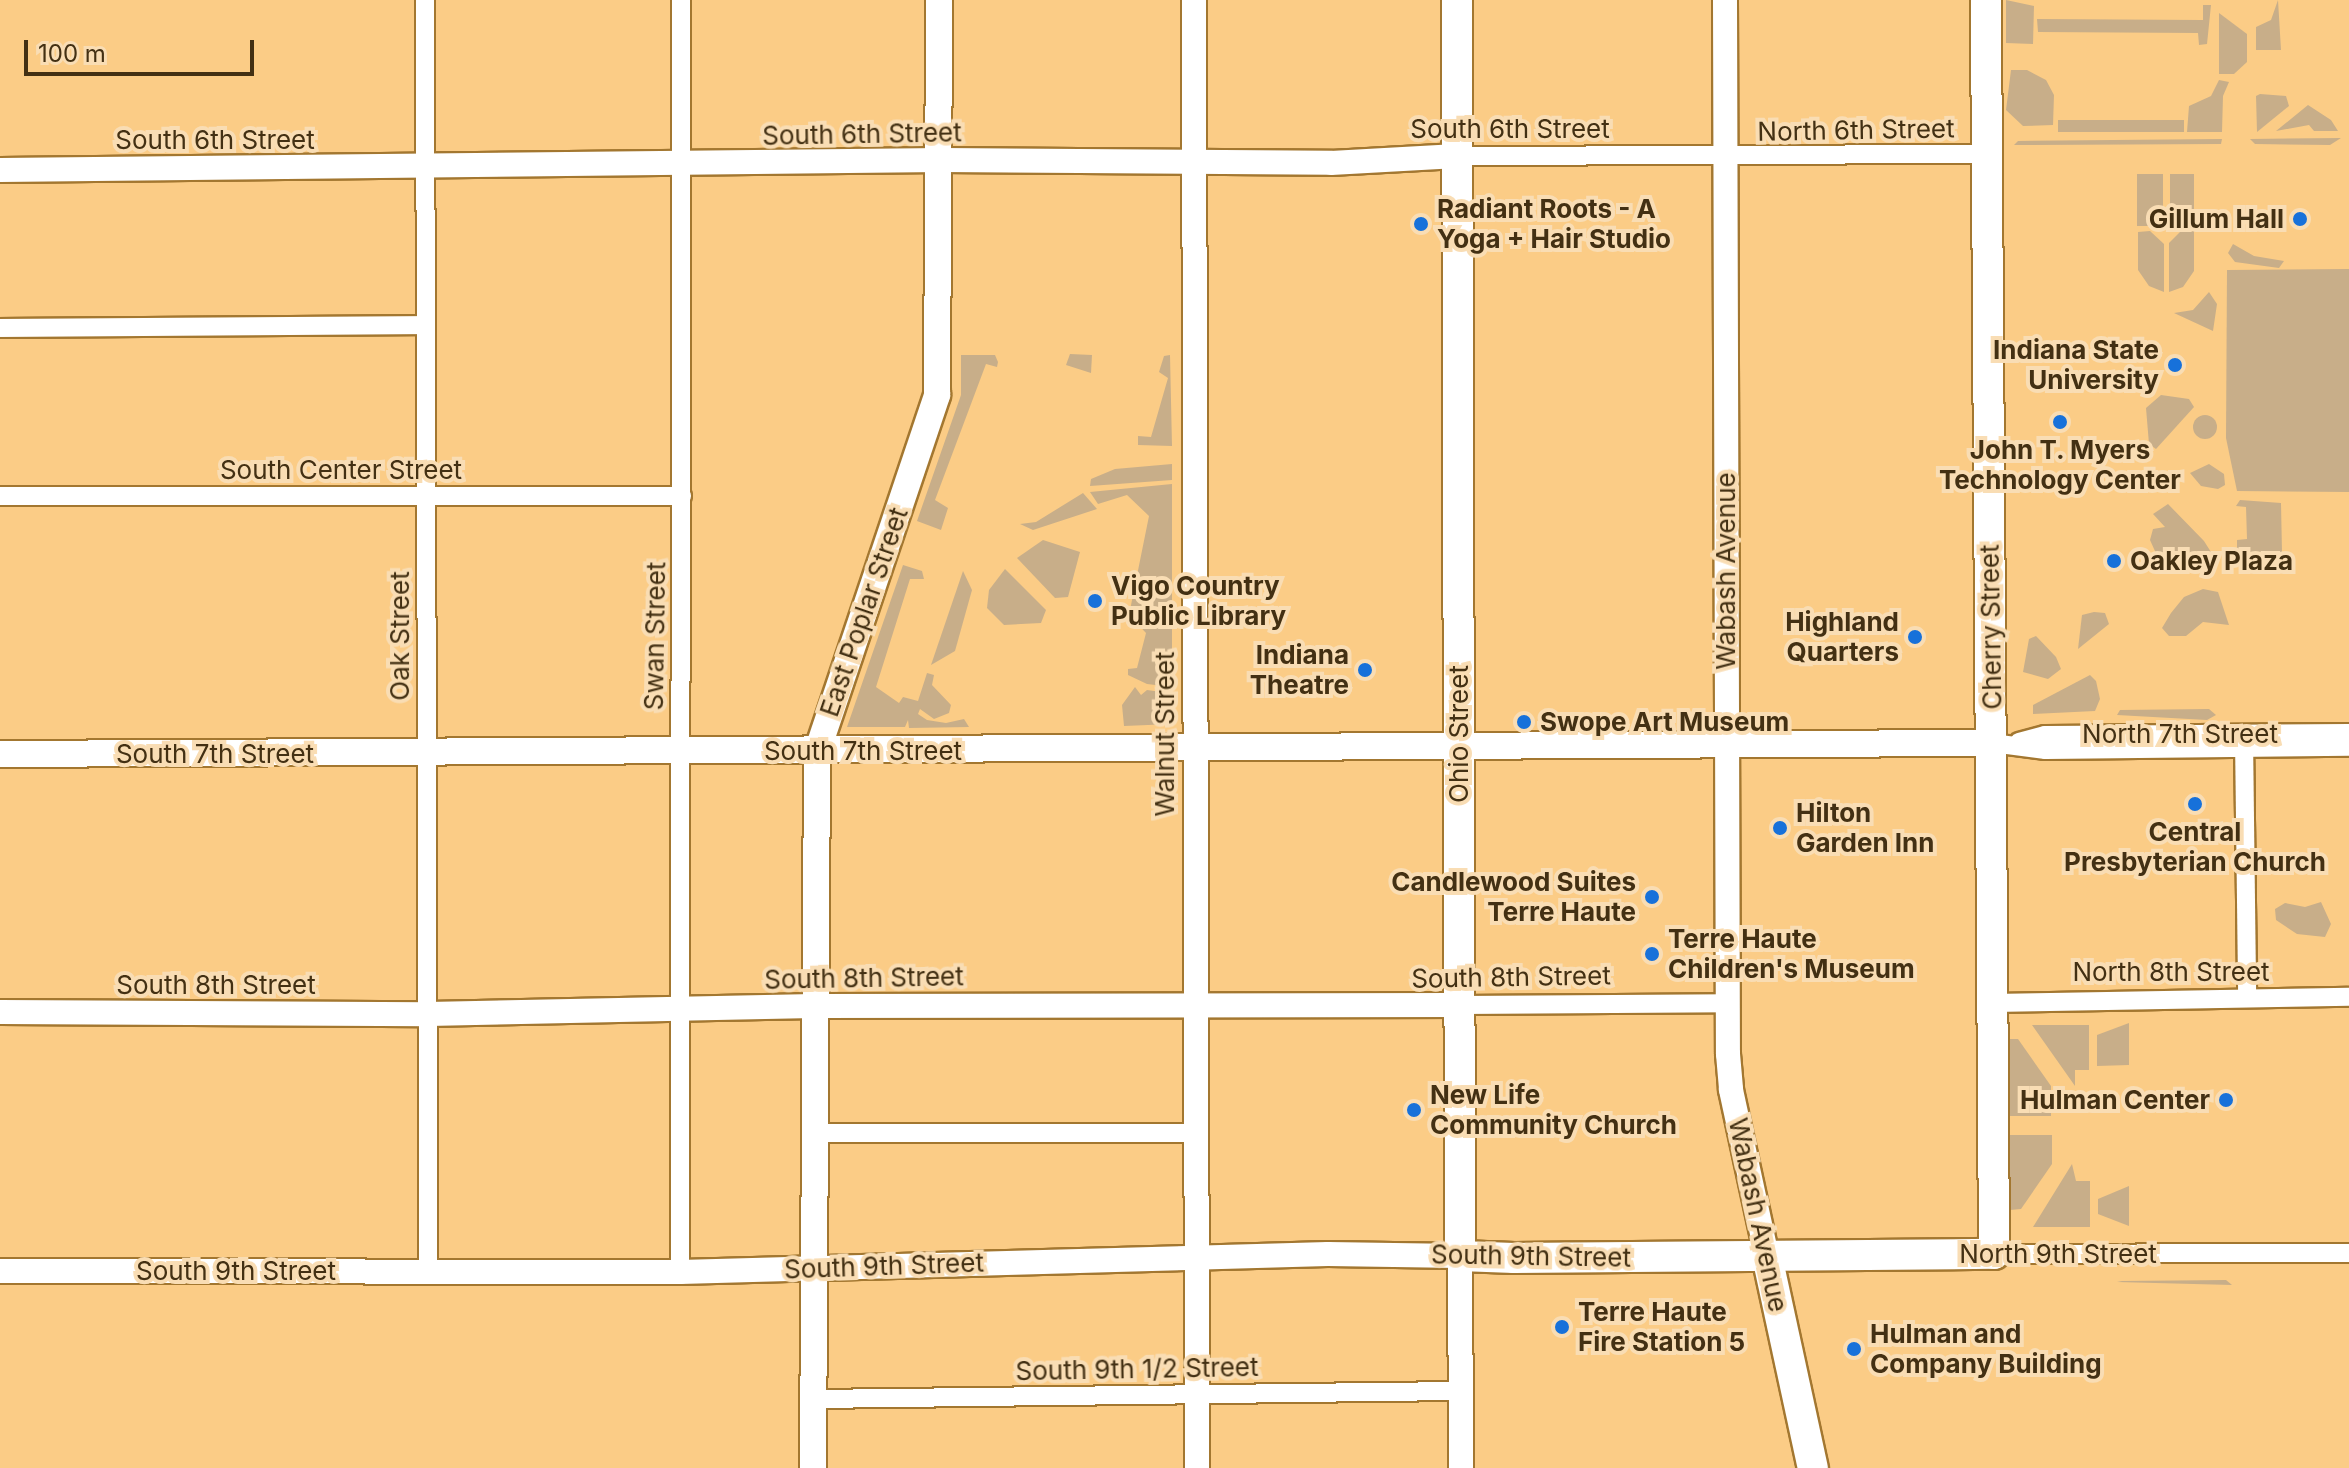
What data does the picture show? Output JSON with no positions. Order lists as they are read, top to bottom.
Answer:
{
  "streets": {
    "main road": [
      "Wabash Avenue",
      "East Poplar Street",
      "Cherry Street",
      "Ohio Street",
      "North 7th Street",
      "South 7th Street",
      "North 9th Street",
      "South 9th Street"
    ],
    "street": [
      "South 6th Street",
      "North 6th Street",
      "South Center Street",
      "Oak Street",
      "Swan Street",
      "Walnut Street",
      "North 8th Street",
      "South 8th Street",
      "South 9th 1/2 Street"
    ]
  },
  "crossings": [
    ["South 6th Street", "North 6th Street"],
    ["South 6th Street", "Wabash Avenue"],
    ["South 6th Street", "East Poplar Street"],
    ["South 6th Street", "Oak Street"],
    ["South 6th Street", "Swan Street"],
    ["South 6th Street", "Walnut Street"],
    ["South 6th Street", "Ohio Street"],
    ["North 6th Street", "Wabash Avenue"],
    ["North 6th Street", "Cherry Street"],
    ["South Center Street", "Oak Street"],
    ["South Center Street", "Swan Street"],
    ["Wabash Avenue", "North 7th Street"],
    ["Wabash Avenue", "South 7th Street"],
    ["Wabash Avenue", "South 8th Street"],
    ["Wabash Avenue", "North 9th Street"],
    ["Wabash Avenue", "South 9th Street"],
    ["East Poplar Street", "South 7th Street"],
    ["East Poplar Street", "South 8th Street"],
    ["East Poplar Street", "South 9th Street"],
    ["East Poplar Street", "South 9th 1/2 Street"],
    ["Cherry Street", "North 7th Street"],
    ["Cherry Street", "North 8th Street"],
    ["Cherry Street", "North 9th Street"],
    ["Oak Street", "South 7th Street"],
    ["Oak Street", "South 8th Street"],
    ["Oak Street", "South 9th Street"],
    ["Swan Street", "South 7th Street"],
    ["Swan Street", "South 8th Street"],
    ["Swan Street", "South 9th Street"],
    ["Walnut Street", "South 7th Street"],
    ["Walnut Street", "South 8th Street"],
    ["Walnut Street", "South 9th Street"],
    ["Walnut Street", "South 9th 1/2 Street"],
    ["Ohio Street", "South 7th Street"],
    ["Ohio Street", "South 8th Street"],
    ["Ohio Street", "South 9th Street"],
    ["Ohio Street", "South 9th 1/2 Street"],
    ["North 7th Street", "South 7th Street"],
    ["North 9th Street", "South 9th Street"]
  ],
  "places": [
    "Gillum Hall",
    "Radiant Roots - A Yoga + Hair Studio",
    "Indiana State University",
    "John T. Myers Technology Center",
    "Oakley Plaza",
    "Vigo Country Public Library",
    "Highland Quarters",
    "Indiana Theatre",
    "Swope Art Museum",
    "Central Presbyterian Church",
    "Hilton Garden Inn",
    "Candlewood Suites Terre Haute",
    "Terre Haute Children's Museum",
    "Hulman Center",
    "New Life Community Church",
    "Terre Haute Fire Station 5",
    "Hulman and Company Building"
  ],
  "scale_bar": "100 m"
}
